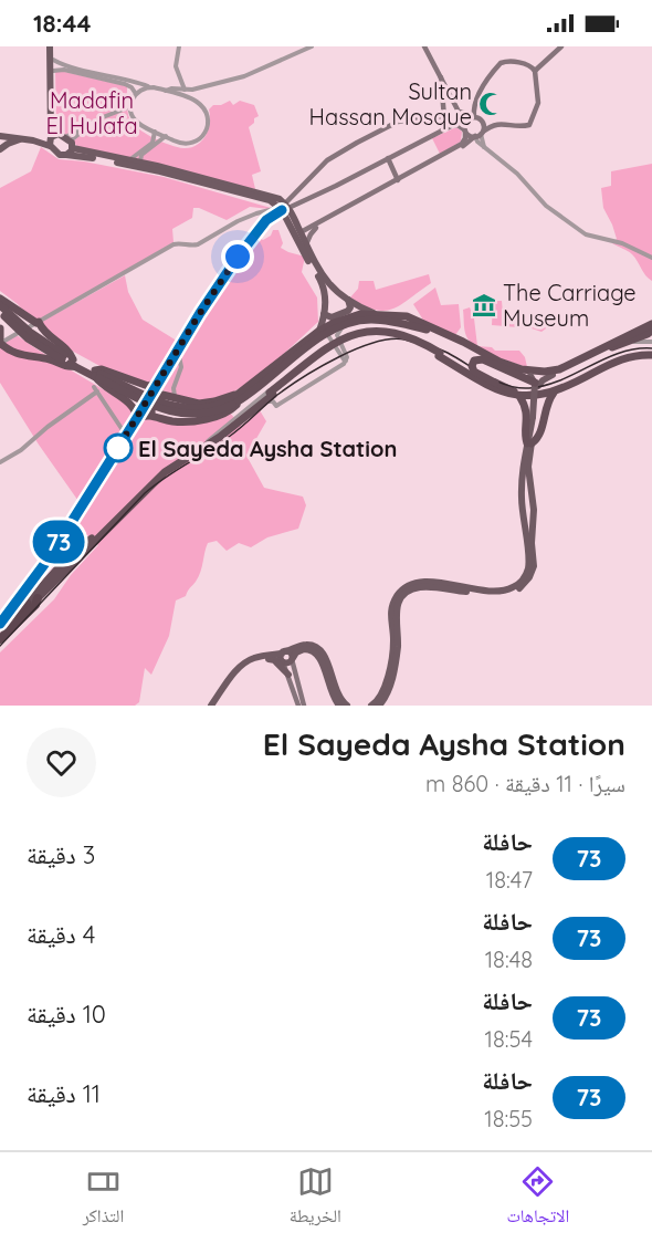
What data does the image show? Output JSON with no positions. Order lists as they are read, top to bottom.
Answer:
{
  "parks": ["Madafin El Hulafa"],
  "places": {
    "mosque": ["Sultan Hassan Mosque"],
    "museum": ["The Carriage Museum"],
    "other": ["El Sayeda Aysha Station"]
  },
  "lines": ["bus line 73"],
  "page": {
    "status": "18:44",
    "on_map": "73",
    "heading": ["El Sayeda Aysha Station", "سيرًا · 11 دقيقة · 860 m"],
    "list": [
      {
        "mark": "73",
        "name": "حافلة",
        "note": "18:47",
        "value": "3 دقيقة"
      },
      {
        "mark": "73",
        "name": "حافلة",
        "note": "18:48",
        "value": "4 دقيقة"
      },
      {
        "mark": "73",
        "name": "حافلة",
        "note": "18:54",
        "value": "10 دقيقة"
      },
      {
        "mark": "73",
        "name": "حافلة",
        "note": "18:55",
        "value": "11 دقيقة"
      }
    ],
    "tabs": ["الاتجاهات", "الخريطة", "التذاكر"]
  }
}
